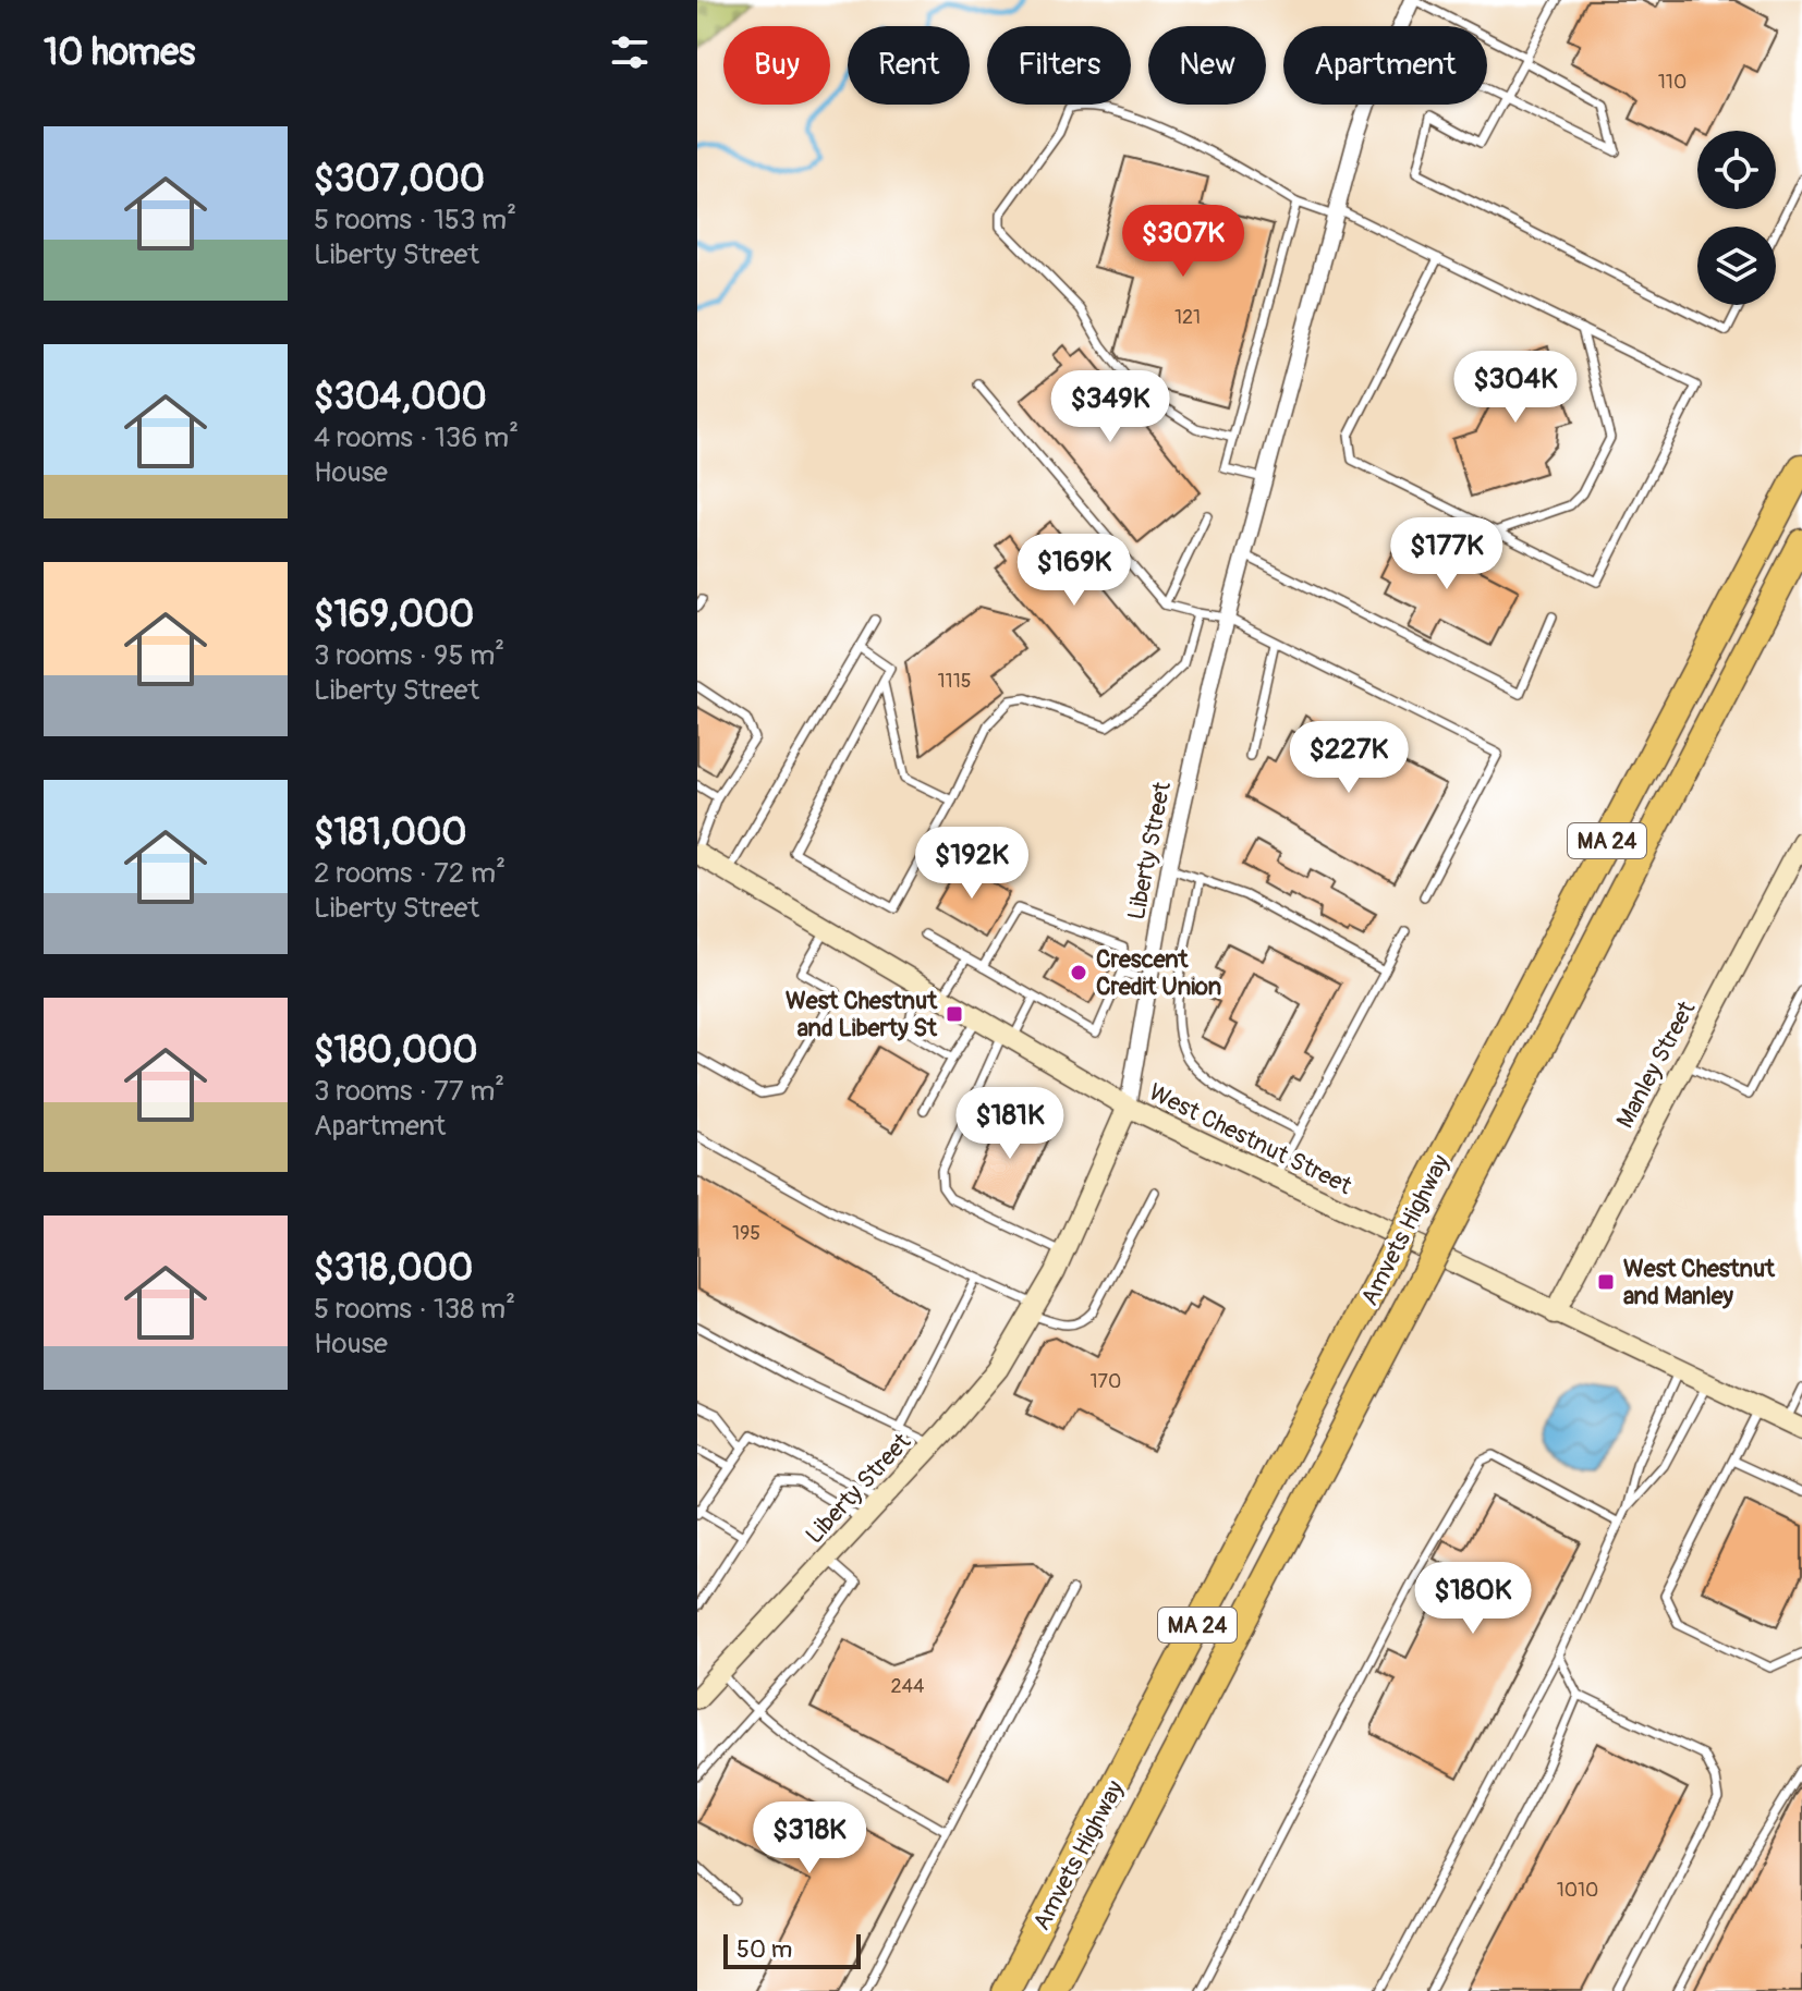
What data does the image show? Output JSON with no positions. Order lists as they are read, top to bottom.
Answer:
{
  "streets": {
    "highway": ["MA 24", "Amvets Highway"],
    "main road": ["Liberty Street", "Manley Street", "West Chestnut Street"]
  },
  "crossings": [
    ["Liberty Street", "West Chestnut Street"],
    ["Manley Street", "West Chestnut Street"]
  ],
  "places": {
    "other": ["Crescent Credit Union"],
    "transit": ["West Chestnut and Liberty St", "West Chestnut and Manley"]
  },
  "house_numbers": [
    "110",
    "121",
    "1115",
    "195",
    "170",
    "244",
    "1010"
  ],
  "scale_bar": "50 m",
  "page": {
    "heading": "10 homes",
    "chip": [
      "Buy",
      "Rent",
      "Filters",
      "New",
      "Apartment"
    ],
    "list": [
      {
        "name": "$307,000",
        "note": "5 rooms · 153 m² · Liberty Street"
      },
      {
        "name": "$304,000",
        "note": "4 rooms · 136 m² · House"
      },
      {
        "name": "$169,000",
        "note": "3 rooms · 95 m² · Liberty Street"
      },
      {
        "name": "$181,000",
        "note": "2 rooms · 72 m² · Liberty Street"
      },
      {
        "name": "$180,000",
        "note": "3 rooms · 77 m² · Apartment"
      },
      {
        "name": "$318,000",
        "note": "5 rooms · 138 m² · House"
      }
    ],
    "price": [
      "$307K",
      "$304K",
      "$349K",
      "$177K",
      "$169K",
      "$227K",
      "$192K",
      "$181K",
      "$180K",
      "$318K"
    ],
    "scale": "50 m"
  }
}
